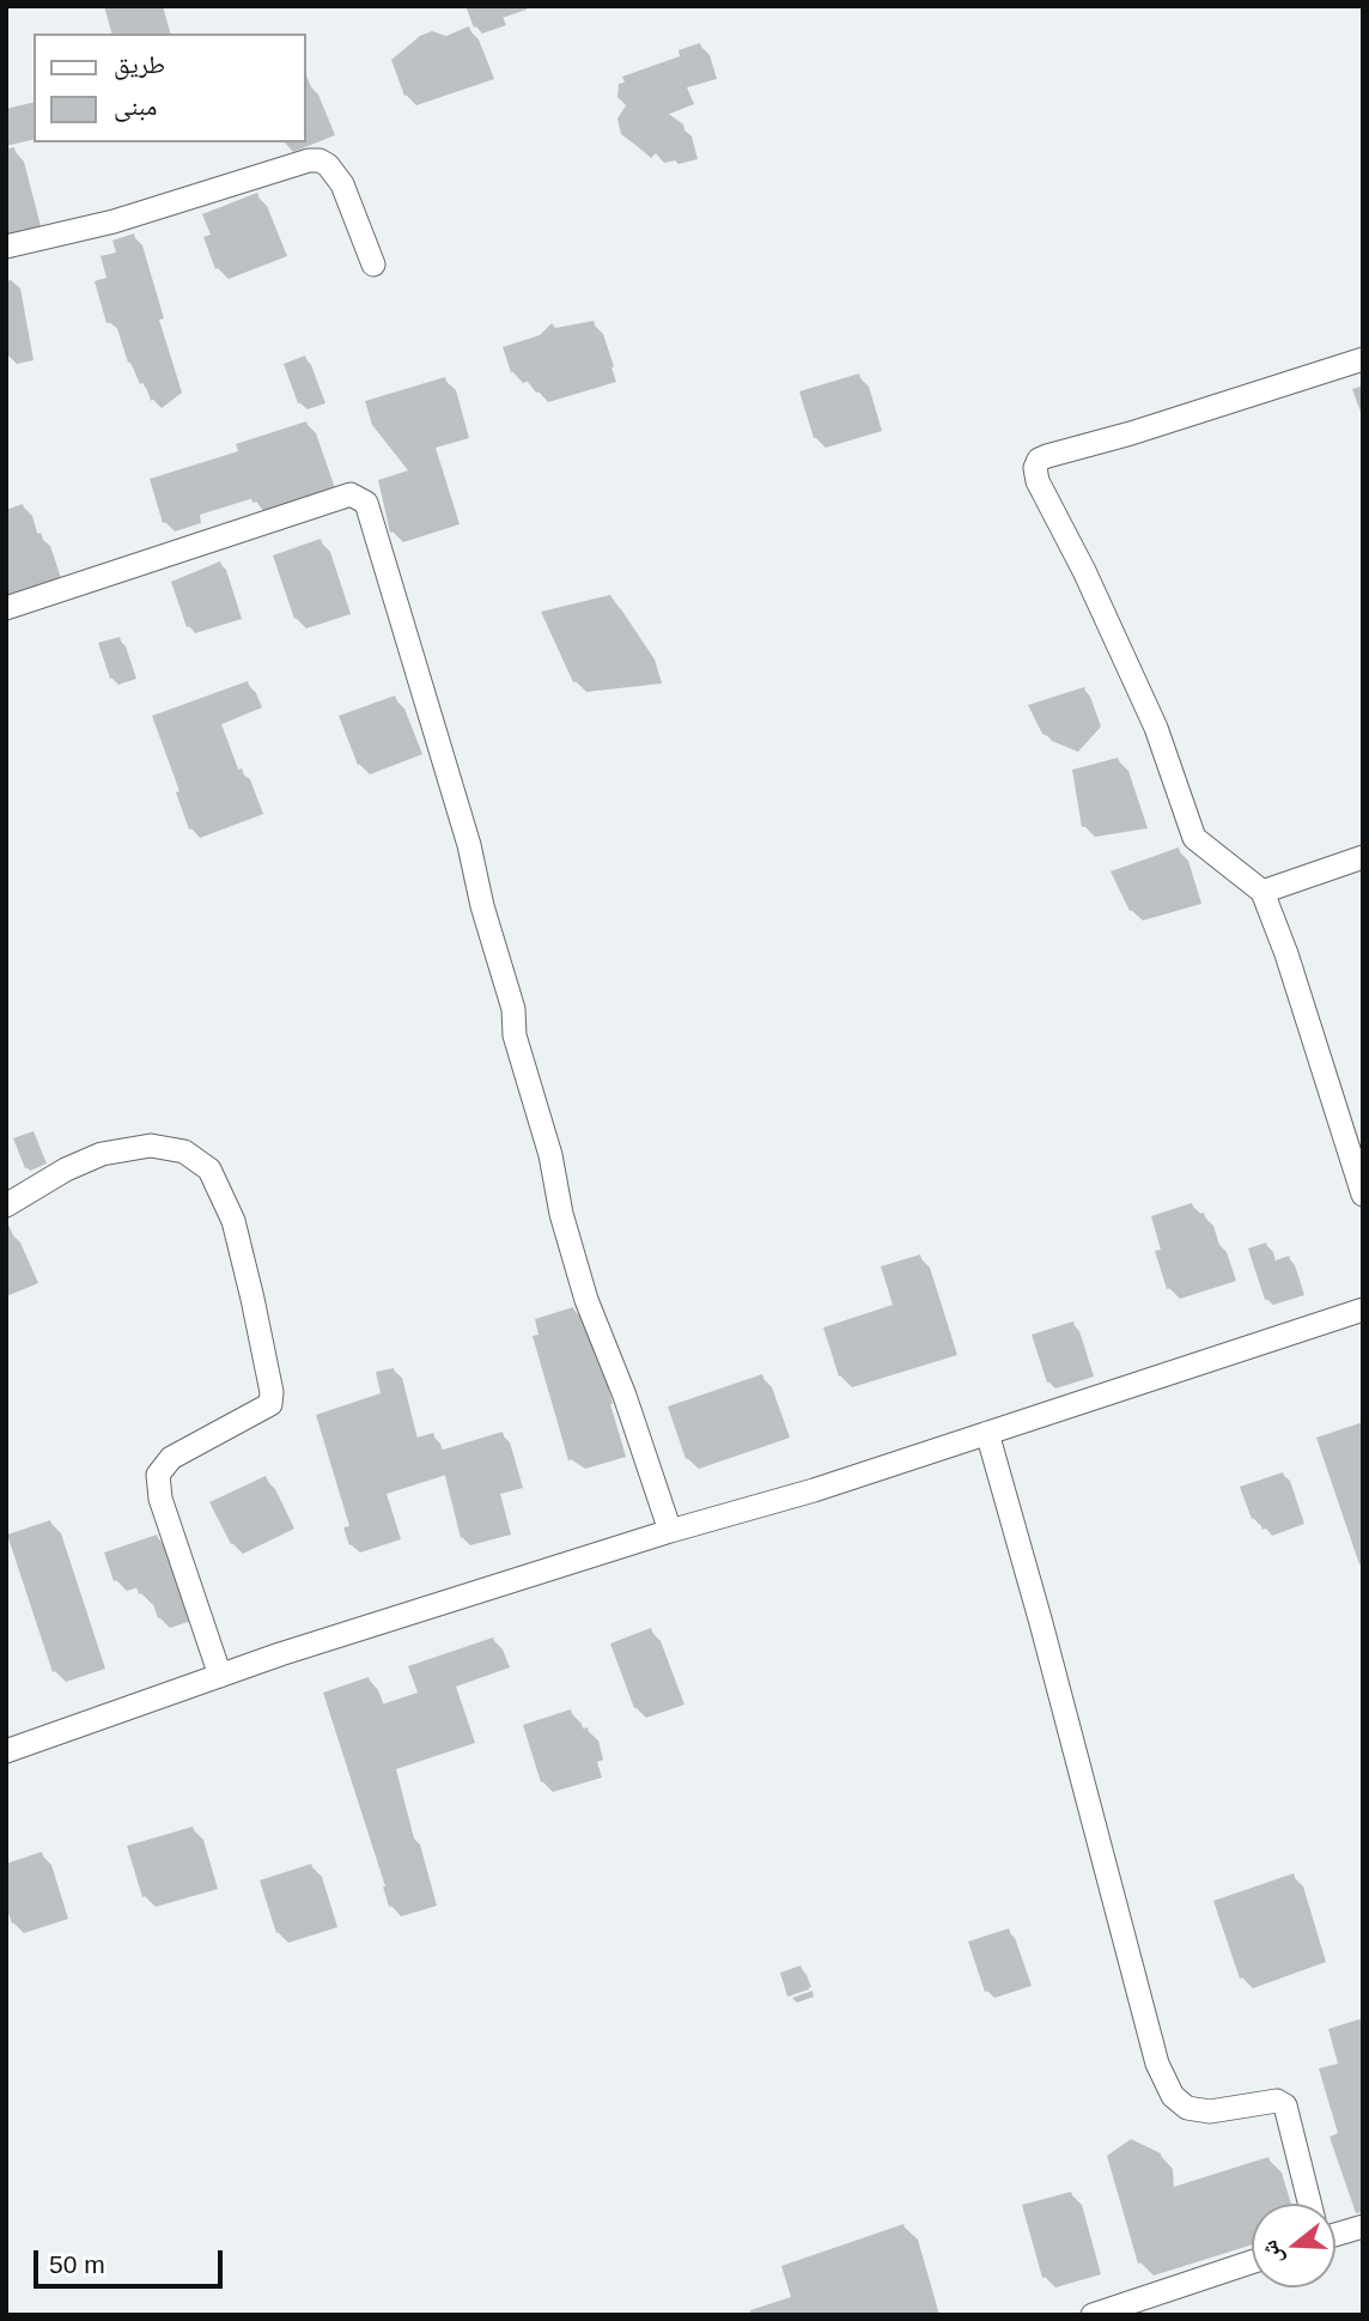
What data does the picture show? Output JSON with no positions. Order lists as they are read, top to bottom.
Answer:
{
  "legend": ["طريق", "مبنى"],
  "scale_bar": "50 m",
  "north": "left"
}
